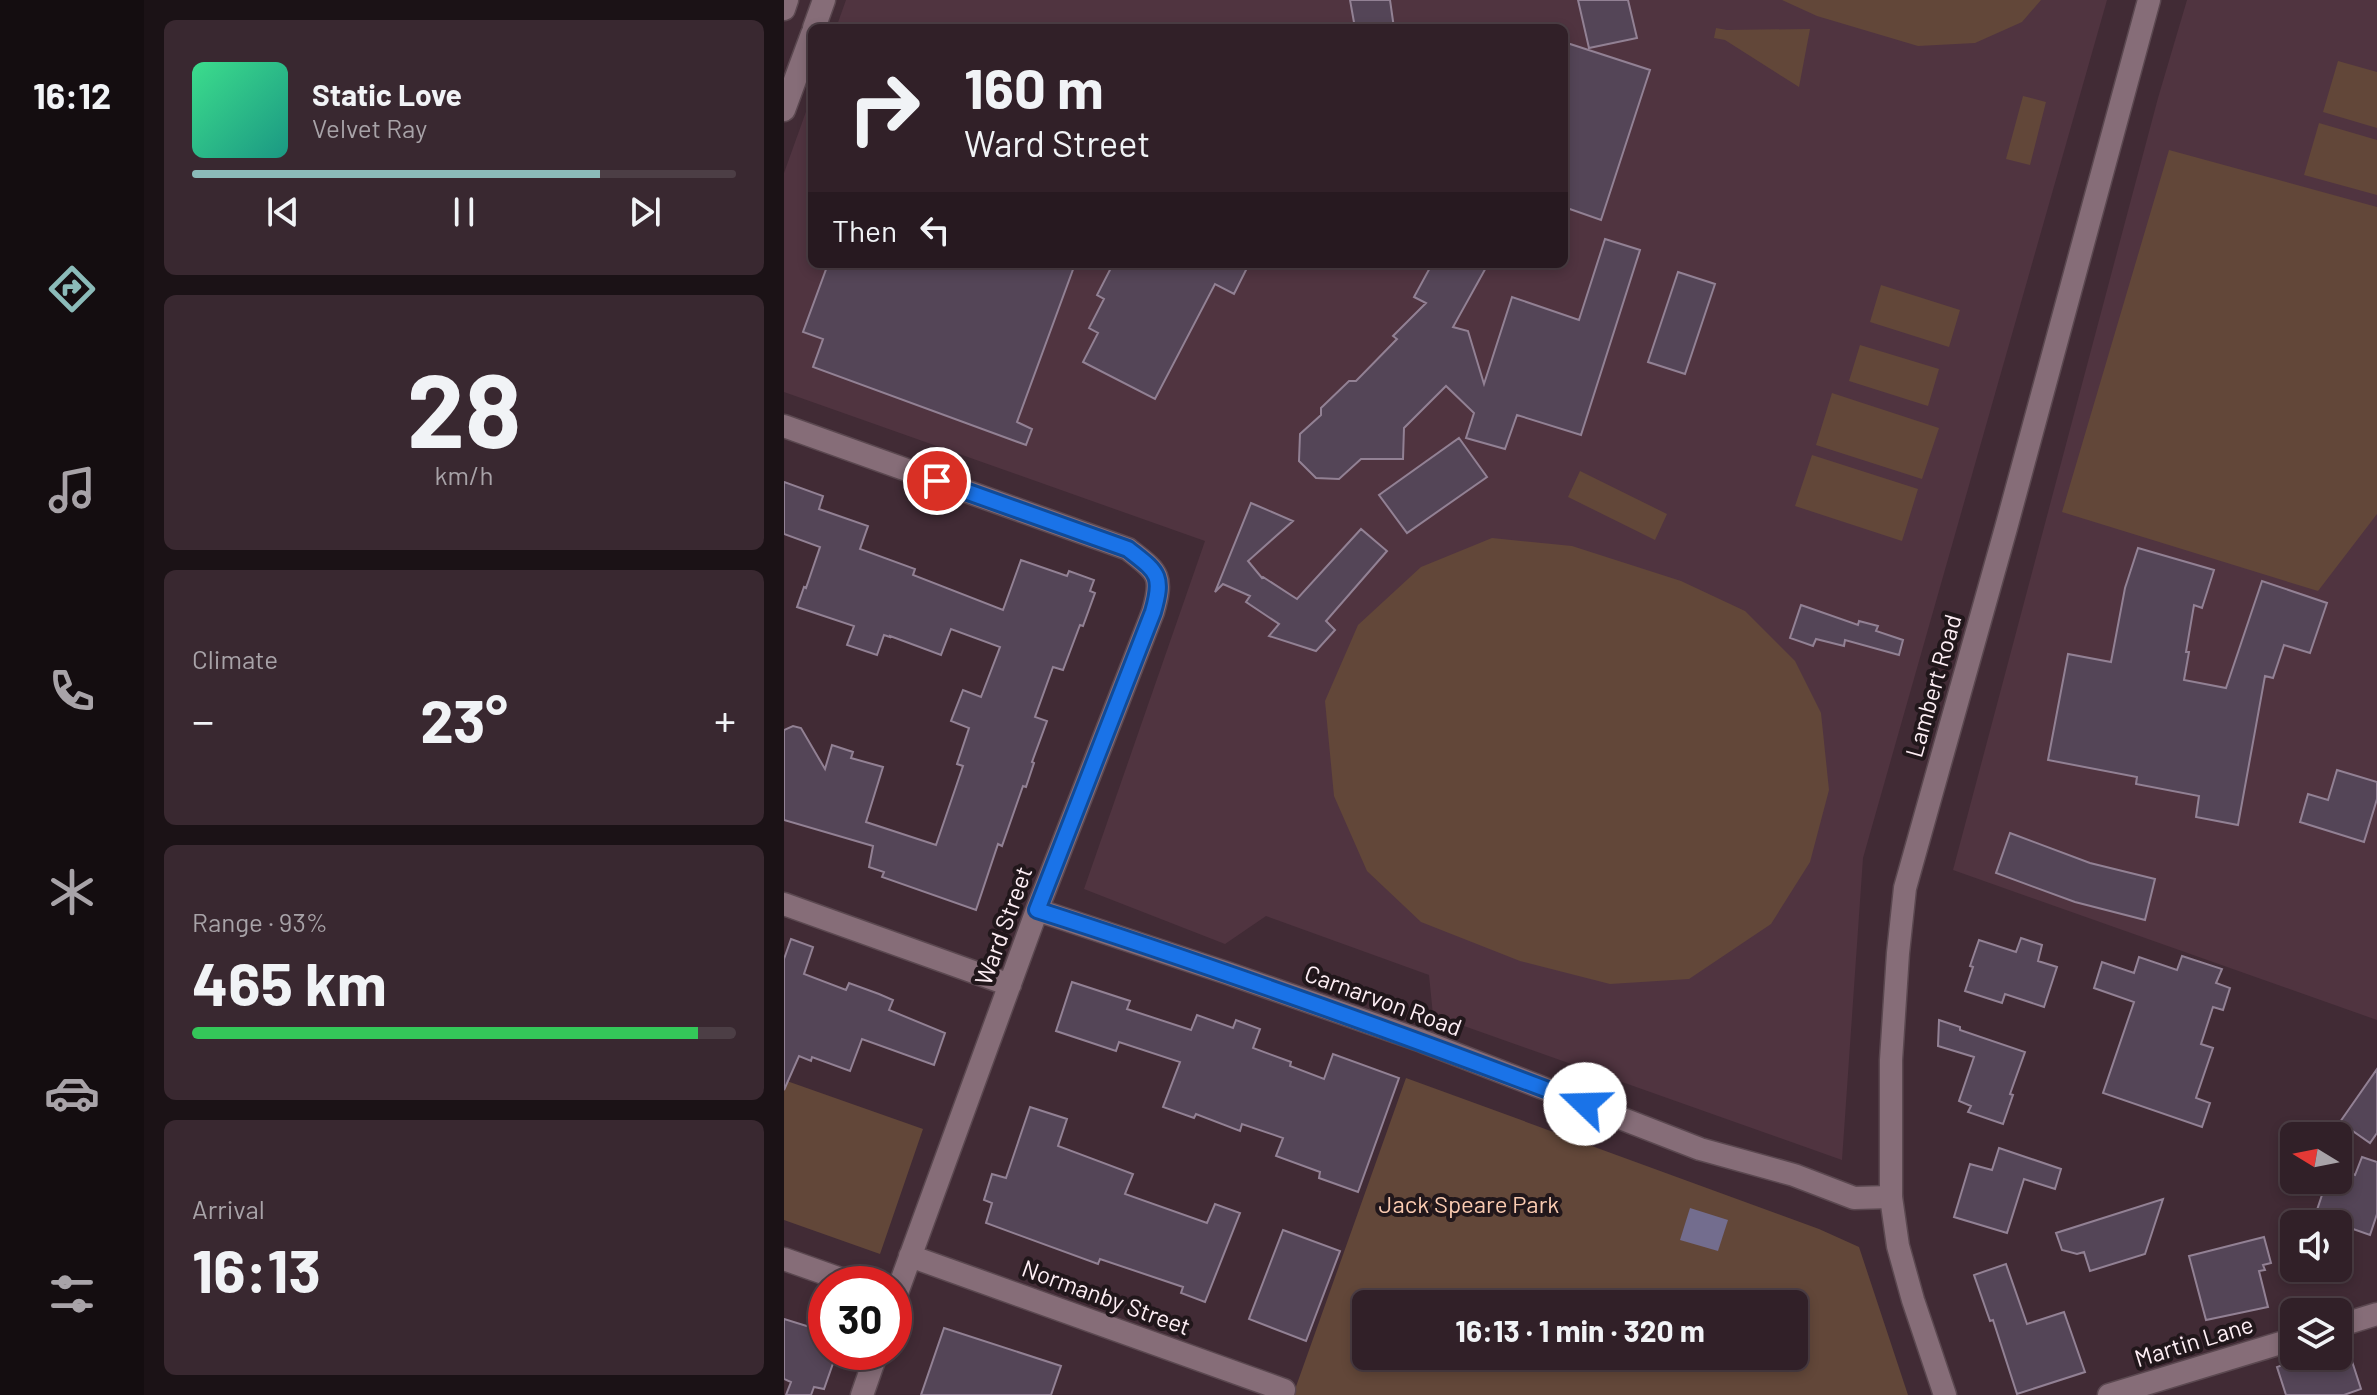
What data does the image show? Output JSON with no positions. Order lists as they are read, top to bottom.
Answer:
{
  "streets": {
    "street": [
      "Lambert Road",
      "Ward Street",
      "Carnarvon Road",
      "Normanby Street",
      "Martin Lane"
    ]
  },
  "crossings": [
    ["Lambert Road", "Carnarvon Road"],
    ["Ward Street", "Carnarvon Road"],
    ["Ward Street", "Normanby Street"]
  ],
  "parks": ["Jack Speare Park"],
  "north": "left",
  "page": {
    "tabs": "16:12",
    "turn": ["160 m", "Ward Street"],
    "song": ["Static Love", "Velvet Ray"],
    "then": "Then",
    "tile": [
      ["28", "km/h"],
      "Climate",
      ["Range · 93%", "465 km"],
      ["Arrival", "16:13"]
    ],
    "heat": ["−", "23°", "+"],
    "limit": "30",
    "trip": "16:13 · 1 min · 320 m"
  }
}
